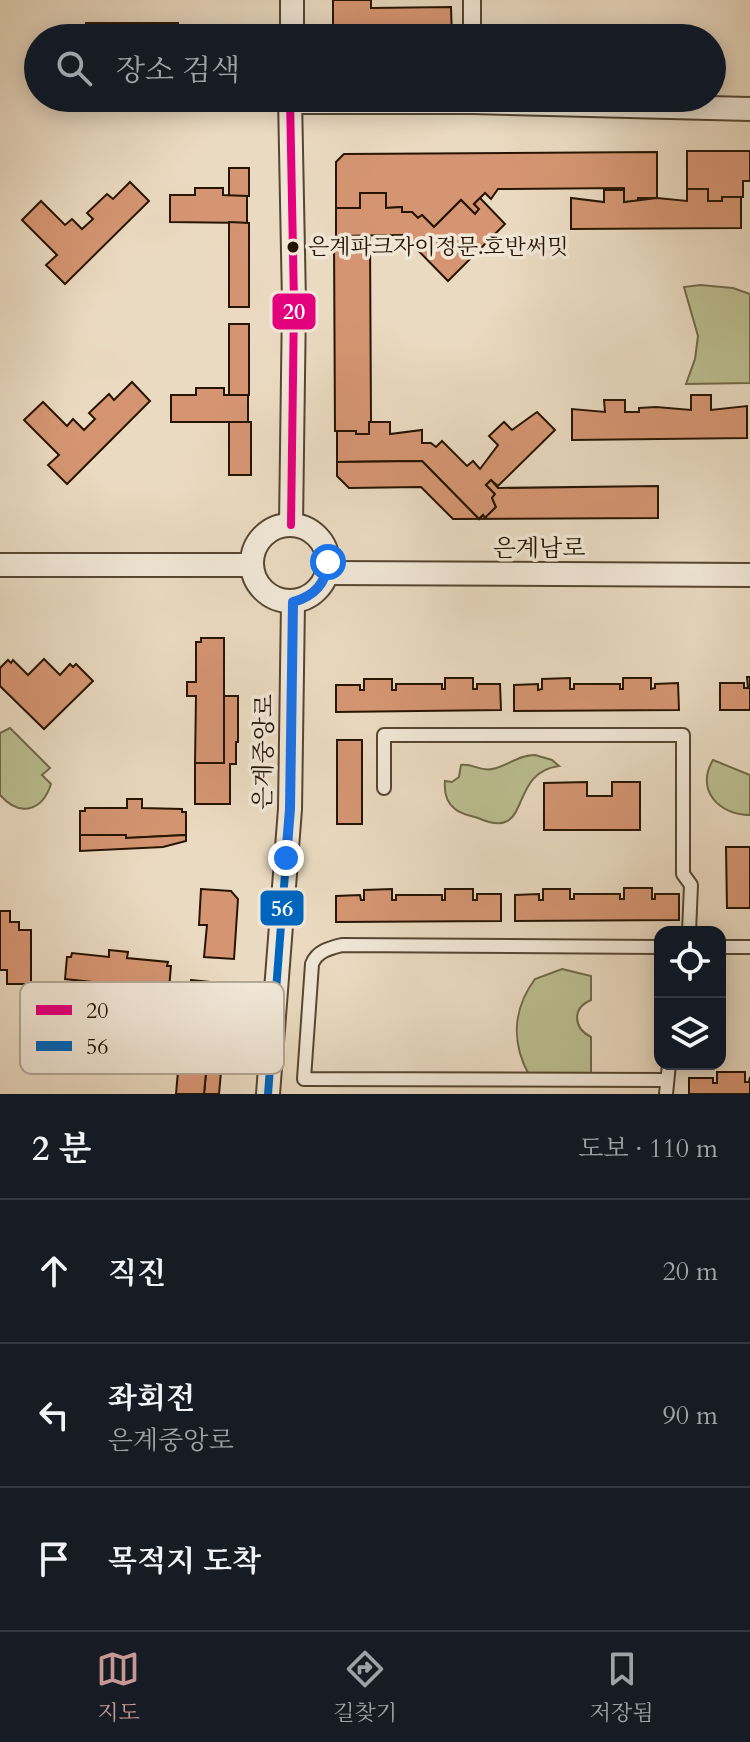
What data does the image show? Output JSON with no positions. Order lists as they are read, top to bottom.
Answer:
{
  "streets": {
    "street": ["은계남로", "은계중앙로"]
  },
  "crossings": [
    ["은계남로", "은계중앙로"]
  ],
  "places": ["은계파크자이정문.호반써밋"],
  "lines": ["transit line 20", "transit line 56"],
  "legend": ["20", "56"],
  "page": {
    "search": "장소 검색",
    "heading": ["2 분", "도보 · 110 m"],
    "list": [
      ["직진", "20 m"],
      ["좌회전", "은계중앙로", "90 m"],
      "목적지 도착"
    ],
    "nav": ["지도", "길찾기", "저장됨"]
  }
}
